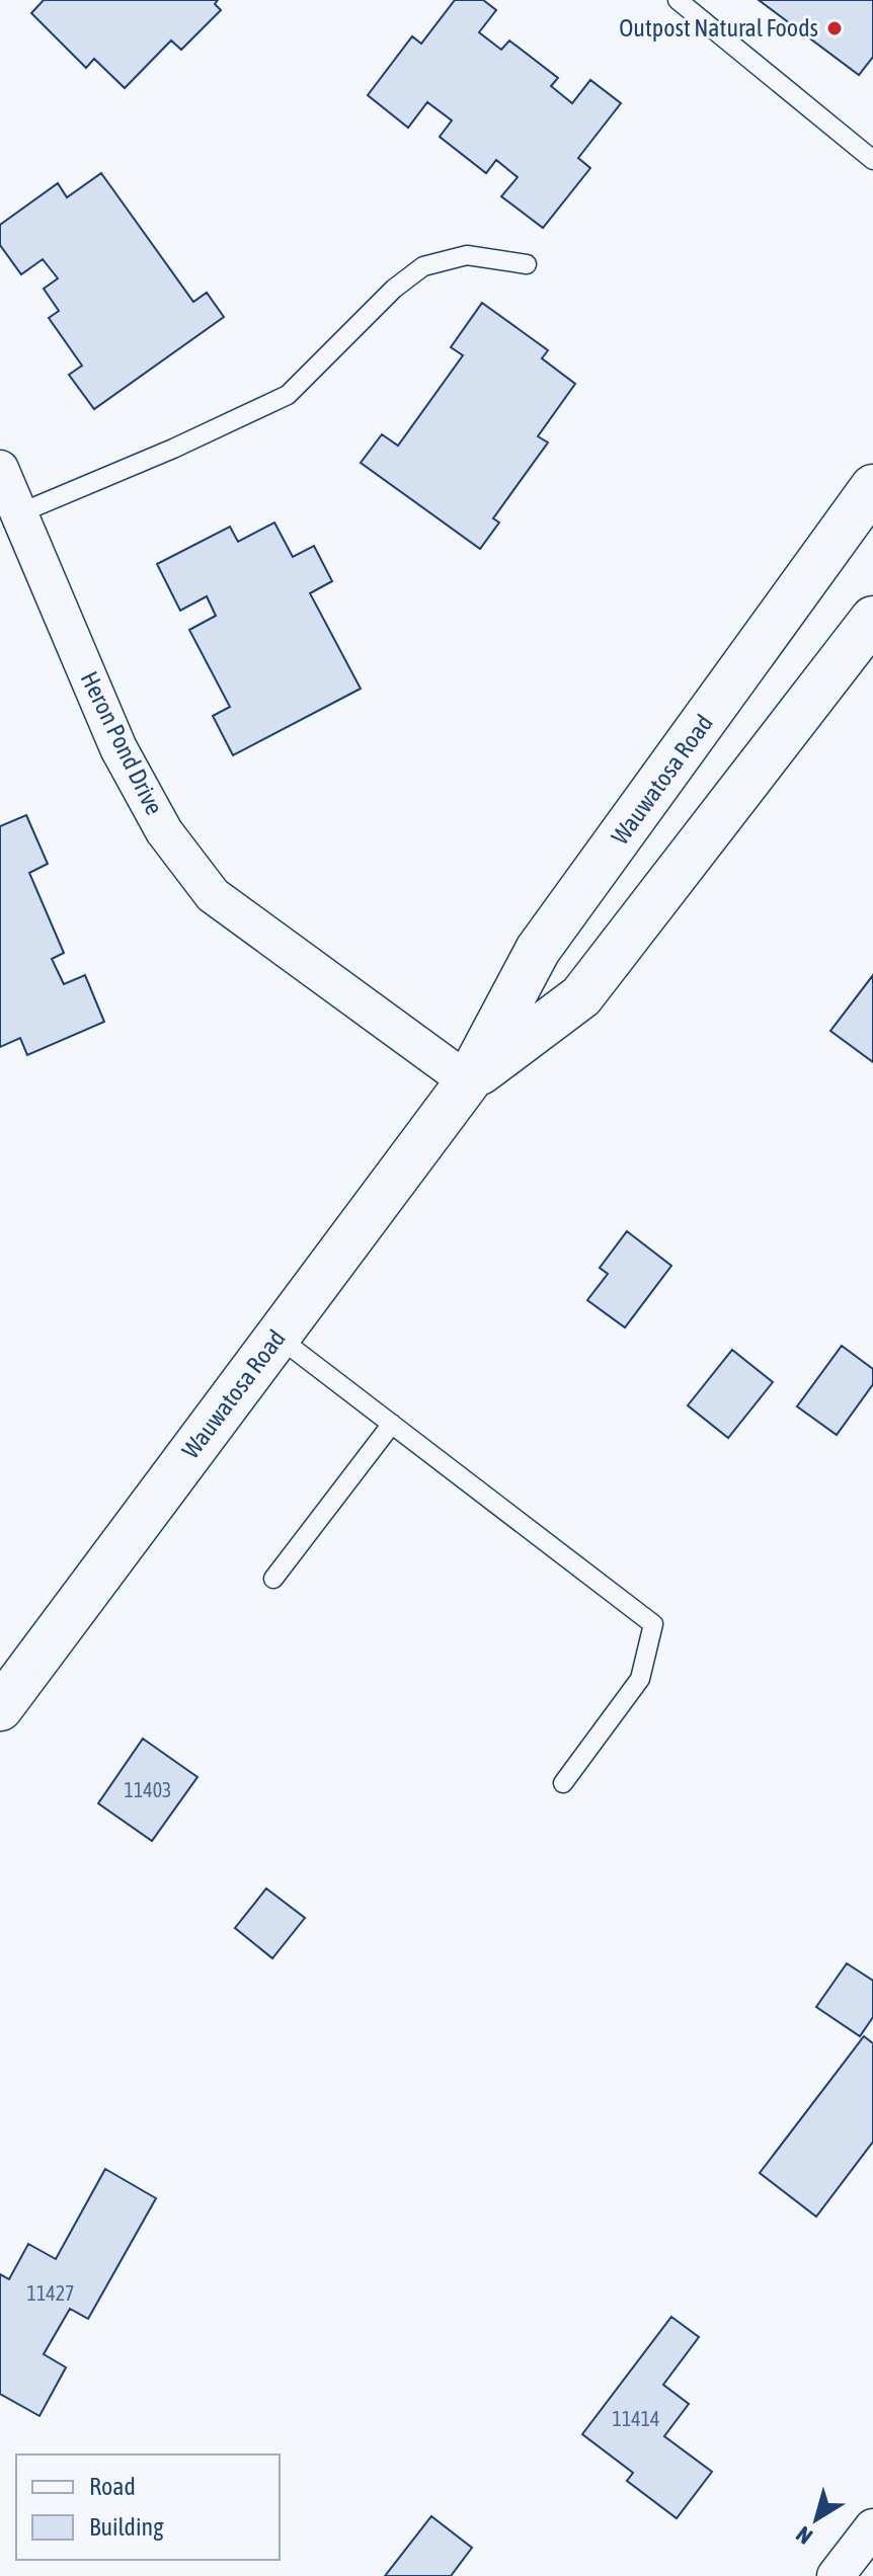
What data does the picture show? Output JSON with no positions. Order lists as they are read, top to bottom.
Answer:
{
  "streets": {
    "main road": ["Wauwatosa Road"],
    "street": ["Heron Pond Drive"]
  },
  "crossings": [
    ["Heron Pond Drive", "Wauwatosa Road"]
  ],
  "places": ["Outpost Natural Foods"],
  "house_numbers": ["11403", "11427", "11414"],
  "legend": ["Road", "Building"],
  "north": "bottom left"
}
